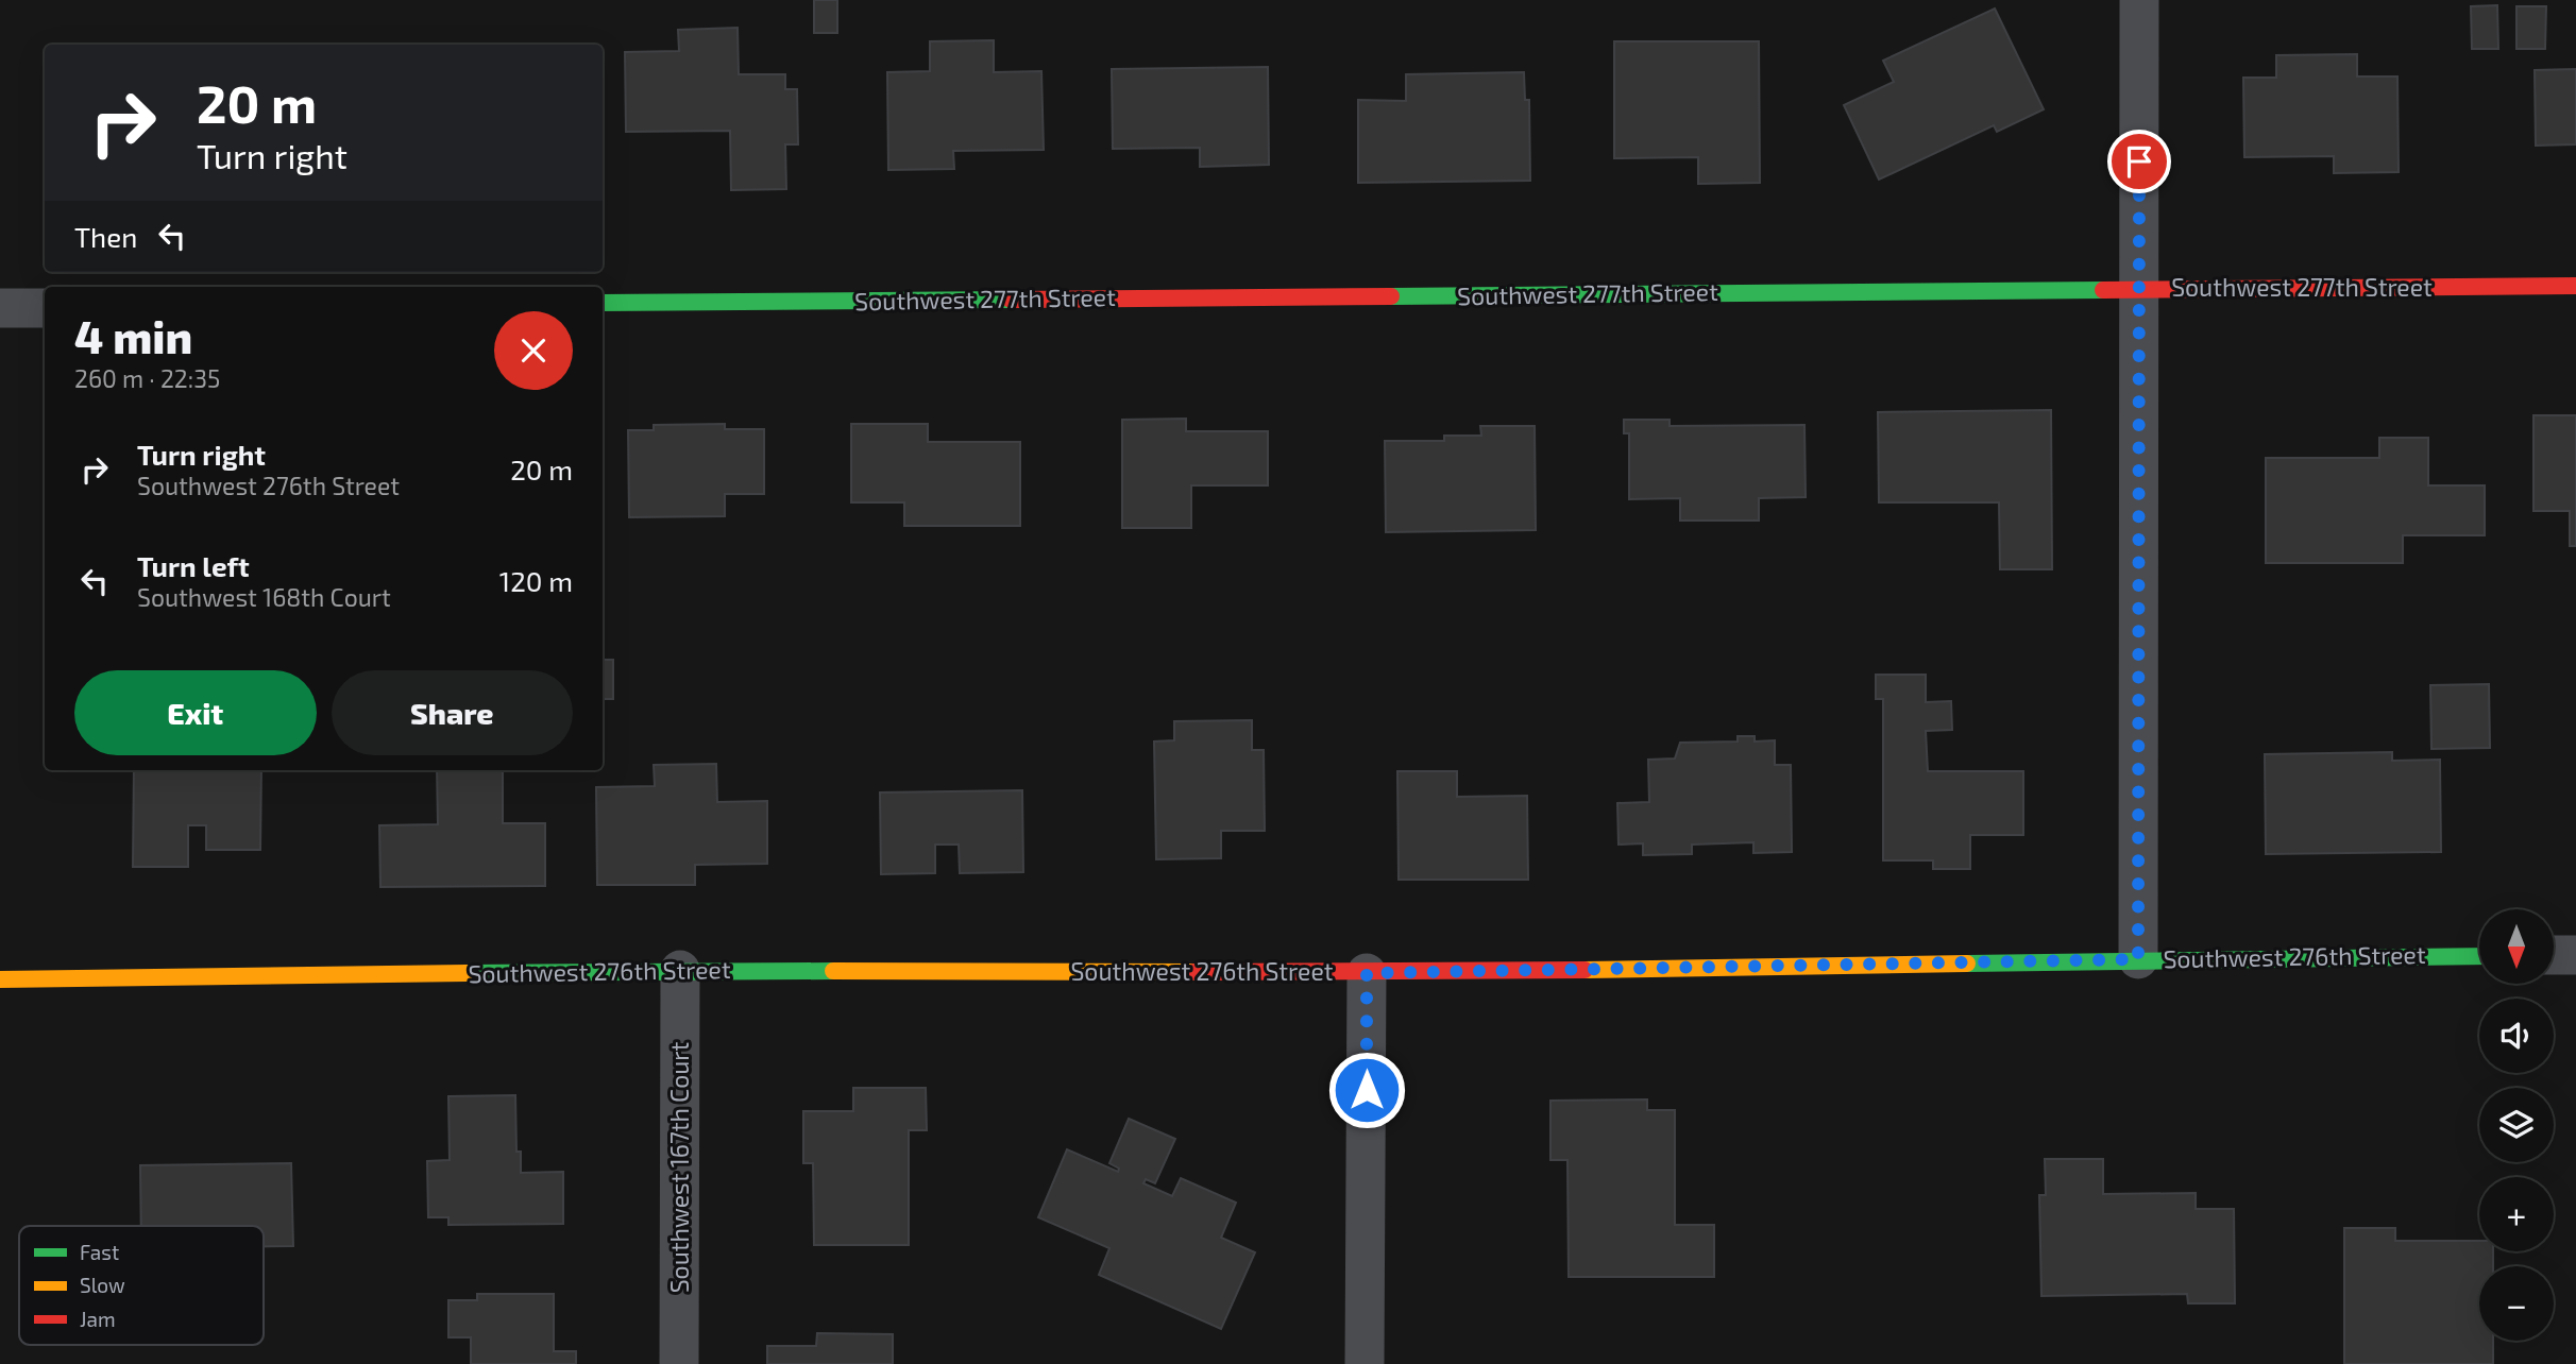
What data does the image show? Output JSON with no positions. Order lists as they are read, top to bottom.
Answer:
{
  "streets": {
    "street": ["Southwest 277th Street", "Southwest 276th Street", "Southwest 167th Court"]
  },
  "crossings": [
    ["Southwest 276th Street", "Southwest 167th Court"]
  ],
  "legend": ["Fast", "Slow", "Jam"],
  "north": "bottom",
  "page": {
    "turn": ["20 m", "Turn right"],
    "then": "Then",
    "heading": ["4 min", "260 m · 22:35"],
    "list": [
      {
        "name": "Turn right",
        "note": "Southwest 276th Street",
        "value": "20 m"
      },
      {
        "name": "Turn left",
        "note": "Southwest 168th Court",
        "value": "120 m"
      }
    ],
    "buttons": ["Exit", "Share"],
    "map_buttons": ["+", "−"]
  }
}
